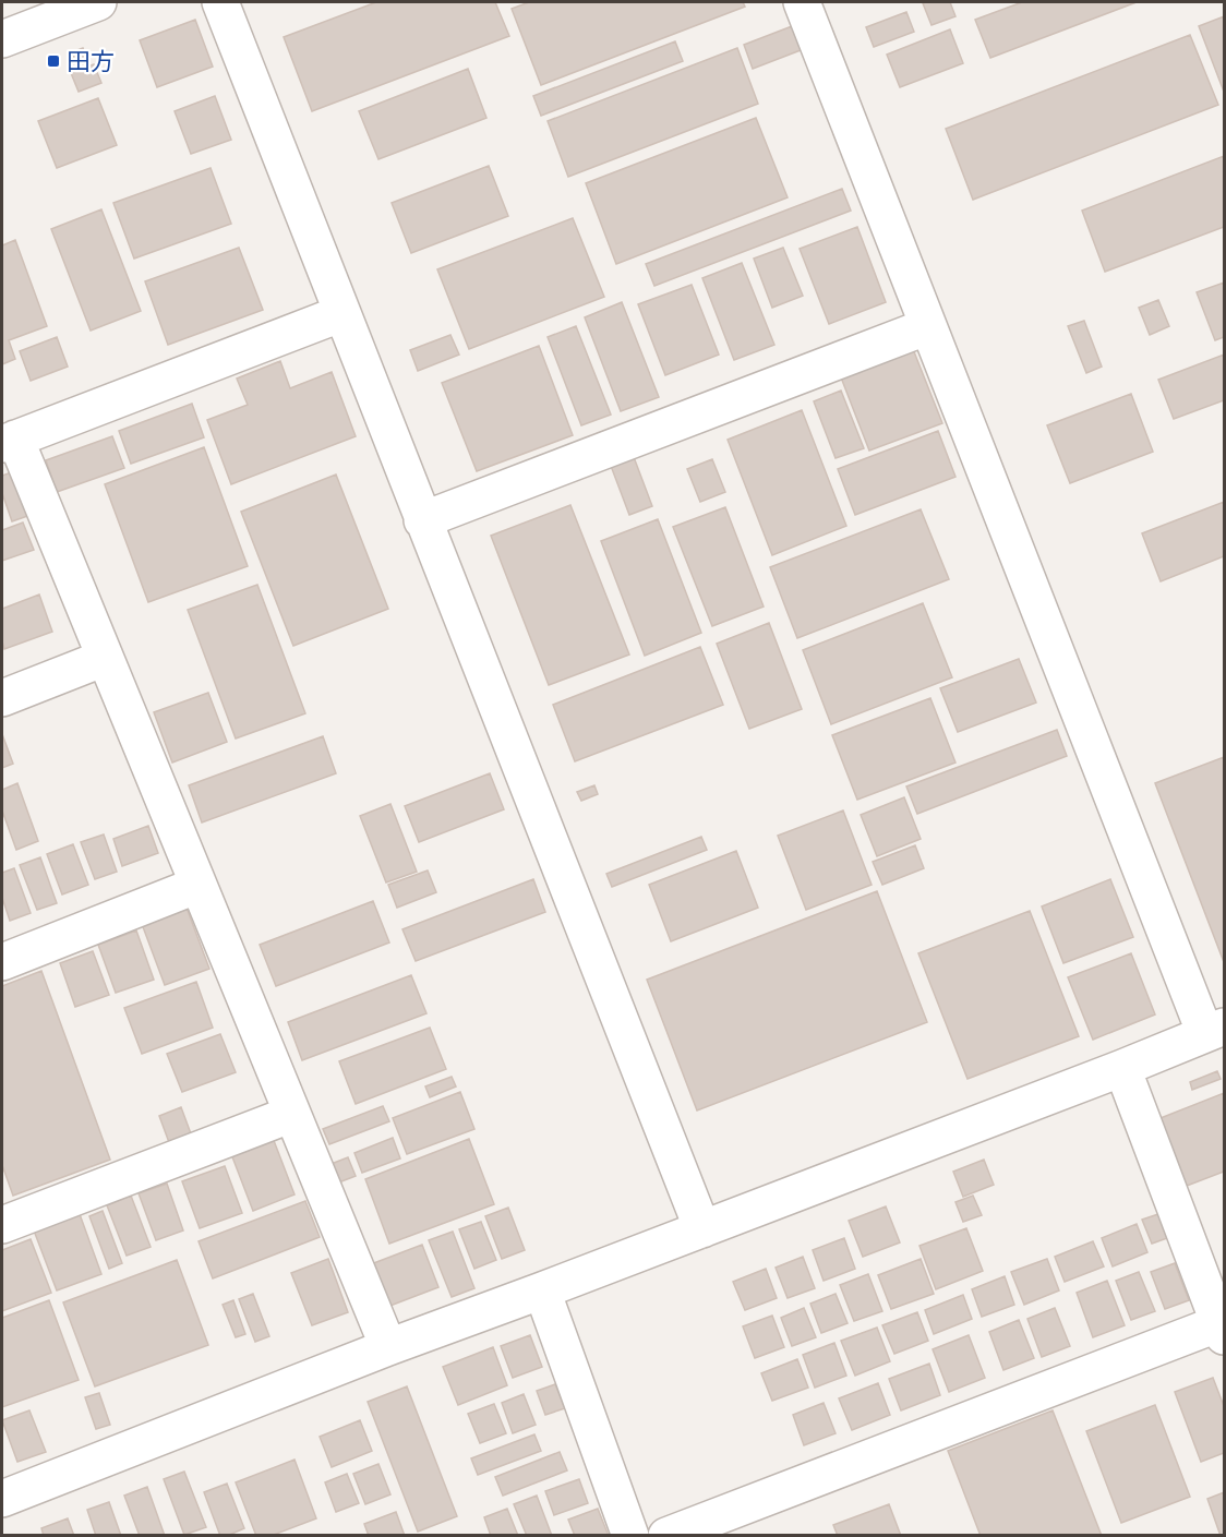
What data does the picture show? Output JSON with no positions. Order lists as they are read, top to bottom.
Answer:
{
  "places": {
    "transit": ["田方"]
  }
}
